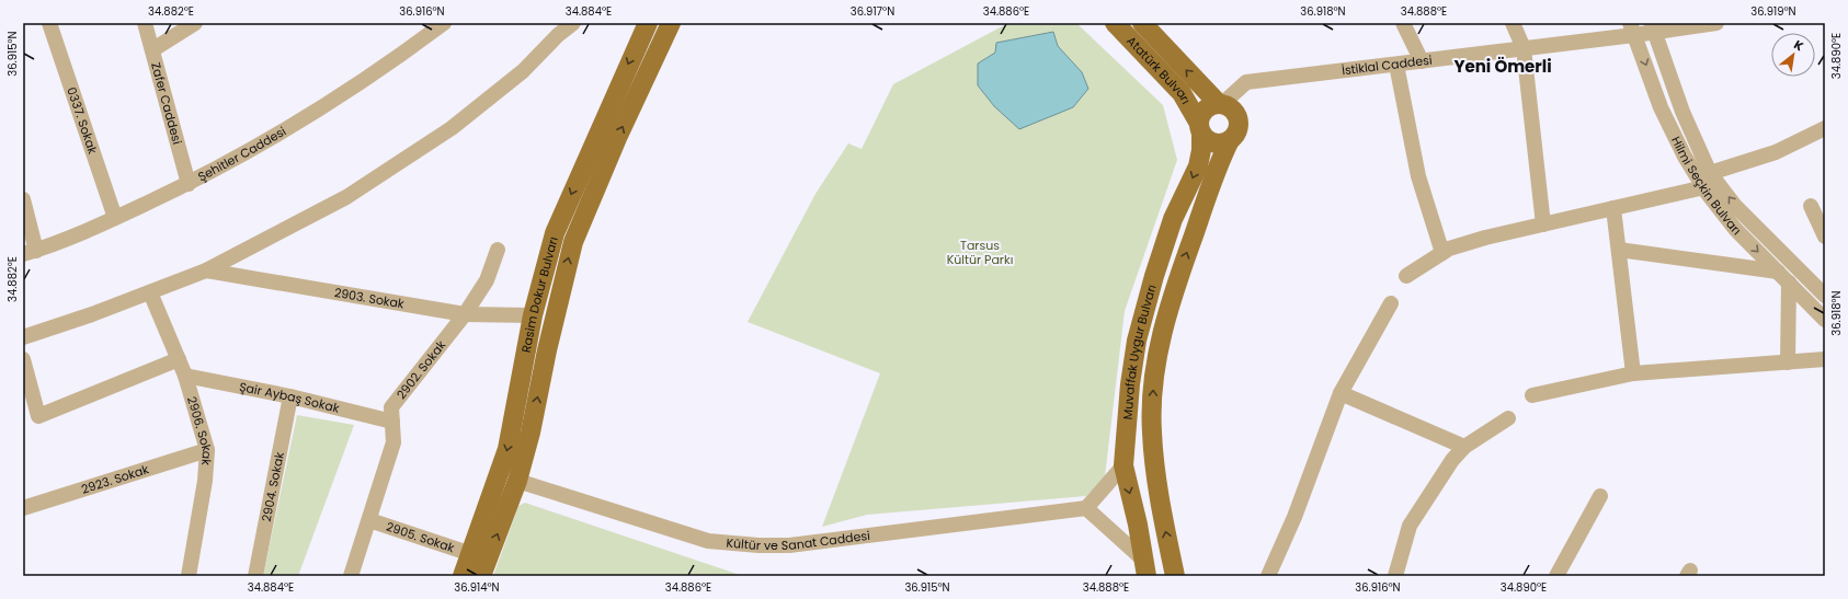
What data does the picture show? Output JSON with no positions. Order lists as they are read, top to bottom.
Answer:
{
  "streets": {
    "main road": ["Atatürk Bulvarı", "Rasim Dokur Bulvarı", "Muvaffak Uygur Bulvarı"],
    "street": [
      "İstiklal Caddesi",
      "Zafer Caddesi",
      "0337. Sokak",
      "Şehitler Caddesi",
      "Hilmi Seçkin Bulvarı",
      "2903. Sokak",
      "2902. Sokak",
      "Şair Aybaş Sokak",
      "2906. Sokak",
      "2923. Sokak",
      "2904. Sokak",
      "2905. Sokak",
      "Kültür ve Sanat Caddesi"
    ]
  },
  "crossings": [
    ["İstiklal Caddesi", "Atatürk Bulvarı"],
    ["İstiklal Caddesi", "Hilmi Seçkin Bulvarı"],
    ["İstiklal Caddesi", "Muvaffak Uygur Bulvarı"],
    ["Atatürk Bulvarı", "Muvaffak Uygur Bulvarı"],
    ["Zafer Caddesi", "Şehitler Caddesi"],
    ["0337. Sokak", "Şehitler Caddesi"],
    ["Rasim Dokur Bulvarı", "2903. Sokak"],
    ["Rasim Dokur Bulvarı", "2905. Sokak"],
    ["2903. Sokak", "2902. Sokak"],
    ["2902. Sokak", "Şair Aybaş Sokak"],
    ["2902. Sokak", "2905. Sokak"],
    ["Şair Aybaş Sokak", "2906. Sokak"],
    ["Şair Aybaş Sokak", "2904. Sokak"],
    ["2906. Sokak", "2923. Sokak"]
  ],
  "districts": ["Yeni Ömerli"],
  "parks": ["Tarsus Kültür Parkı"],
  "north": "top right",
  "coordinates": [
    "34.882°E",
    "36.916°N",
    "34.884°E",
    "36.917°N",
    "34.886°E",
    "36.918°N",
    "34.888°E",
    "36.919°N",
    "36.915°N",
    "34.890°E",
    "36.914°N"
  ]
}
